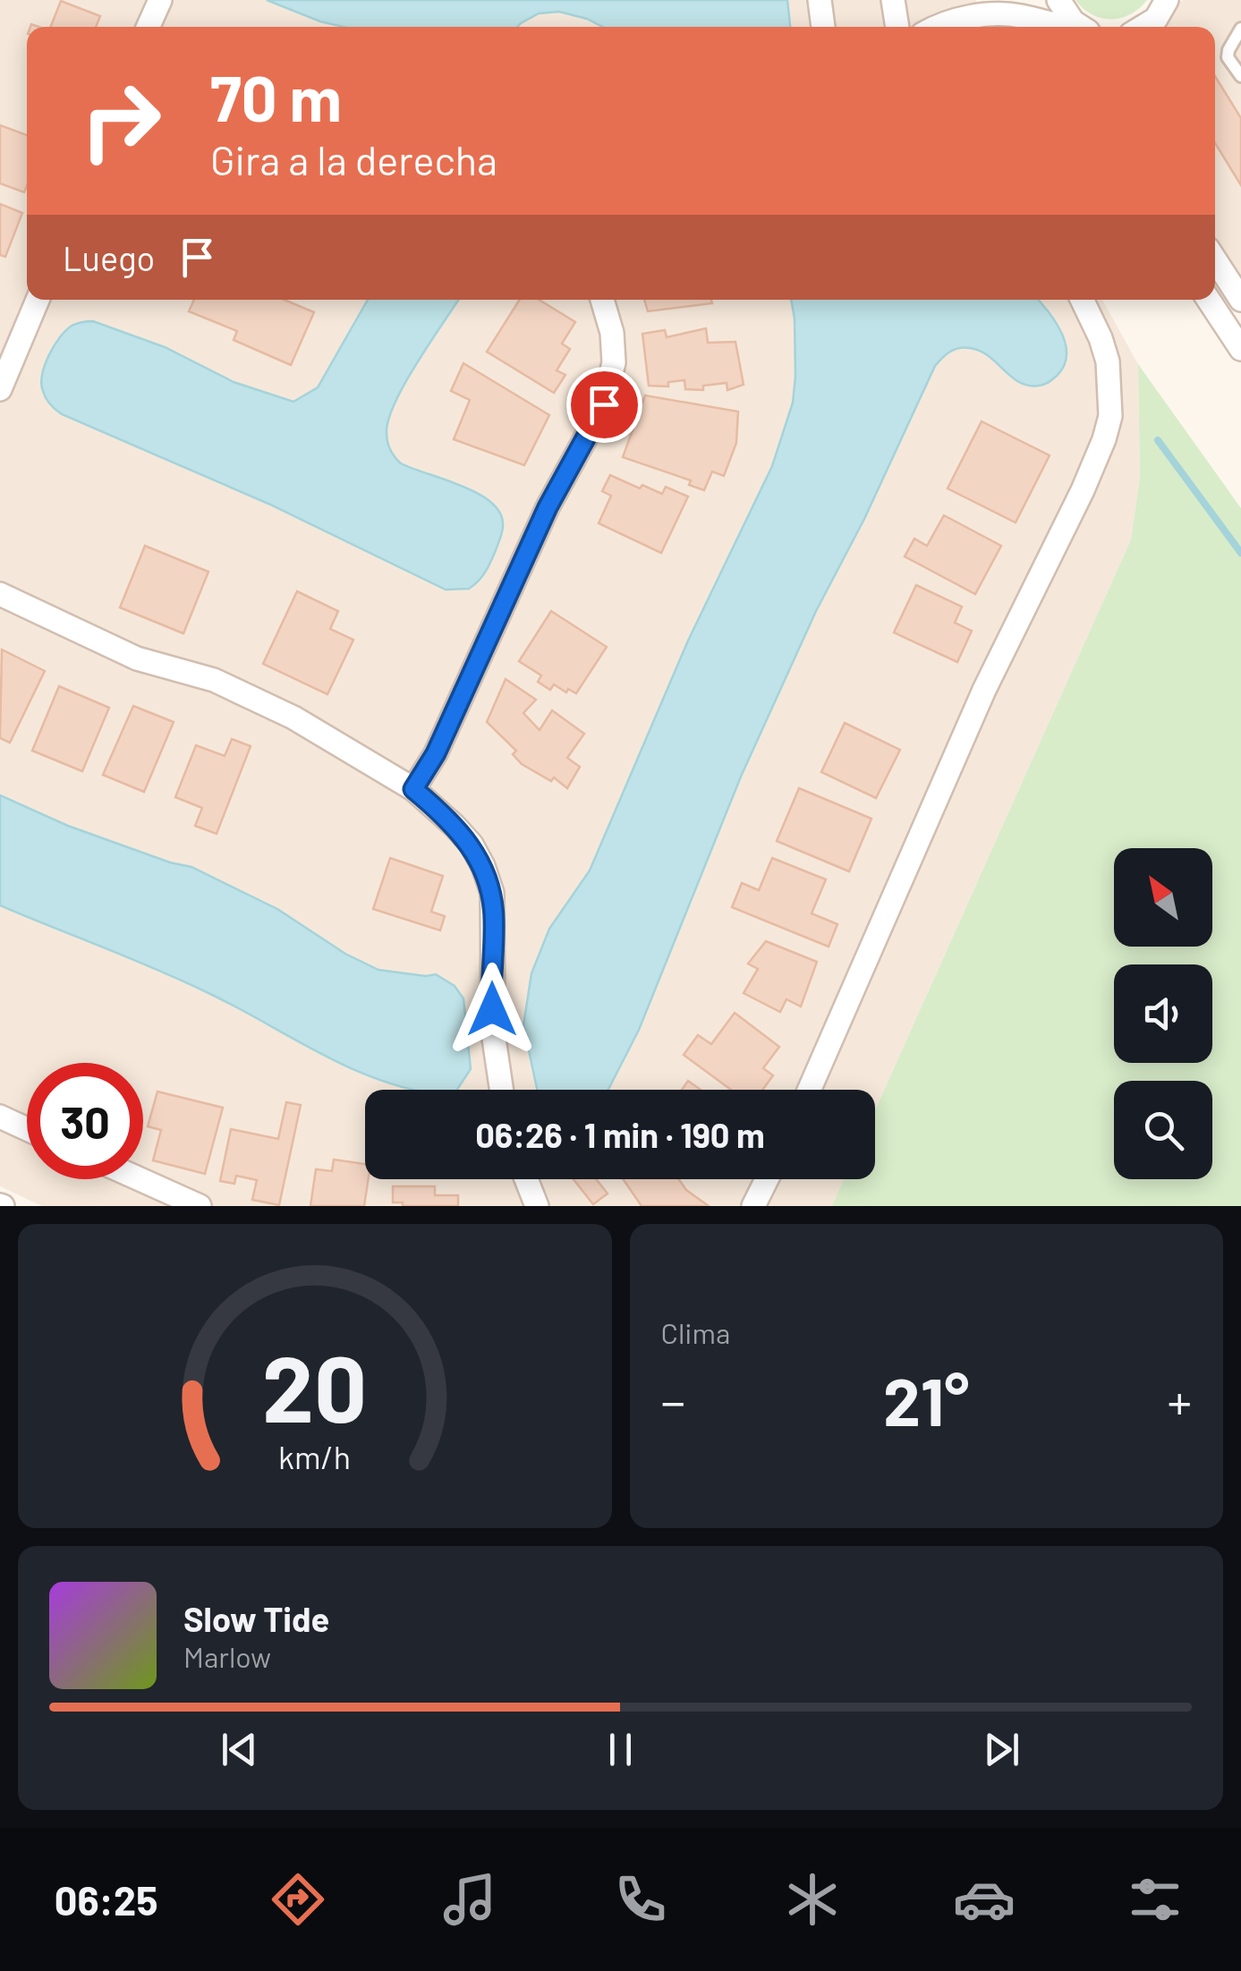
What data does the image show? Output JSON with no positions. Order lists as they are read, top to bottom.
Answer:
{
  "north": "top left",
  "page": {
    "turn": ["70 m", "Gira a la derecha"],
    "then": "Luego",
    "limit": "30",
    "trip": "06:26 · 1 min · 190 m",
    "tile": "Clima",
    "heat": ["−", "21°", "+"],
    "song": ["Slow Tide", "Marlow"],
    "tabs": "06:25",
    "gauge": ["20", "km/h"]
  }
}
